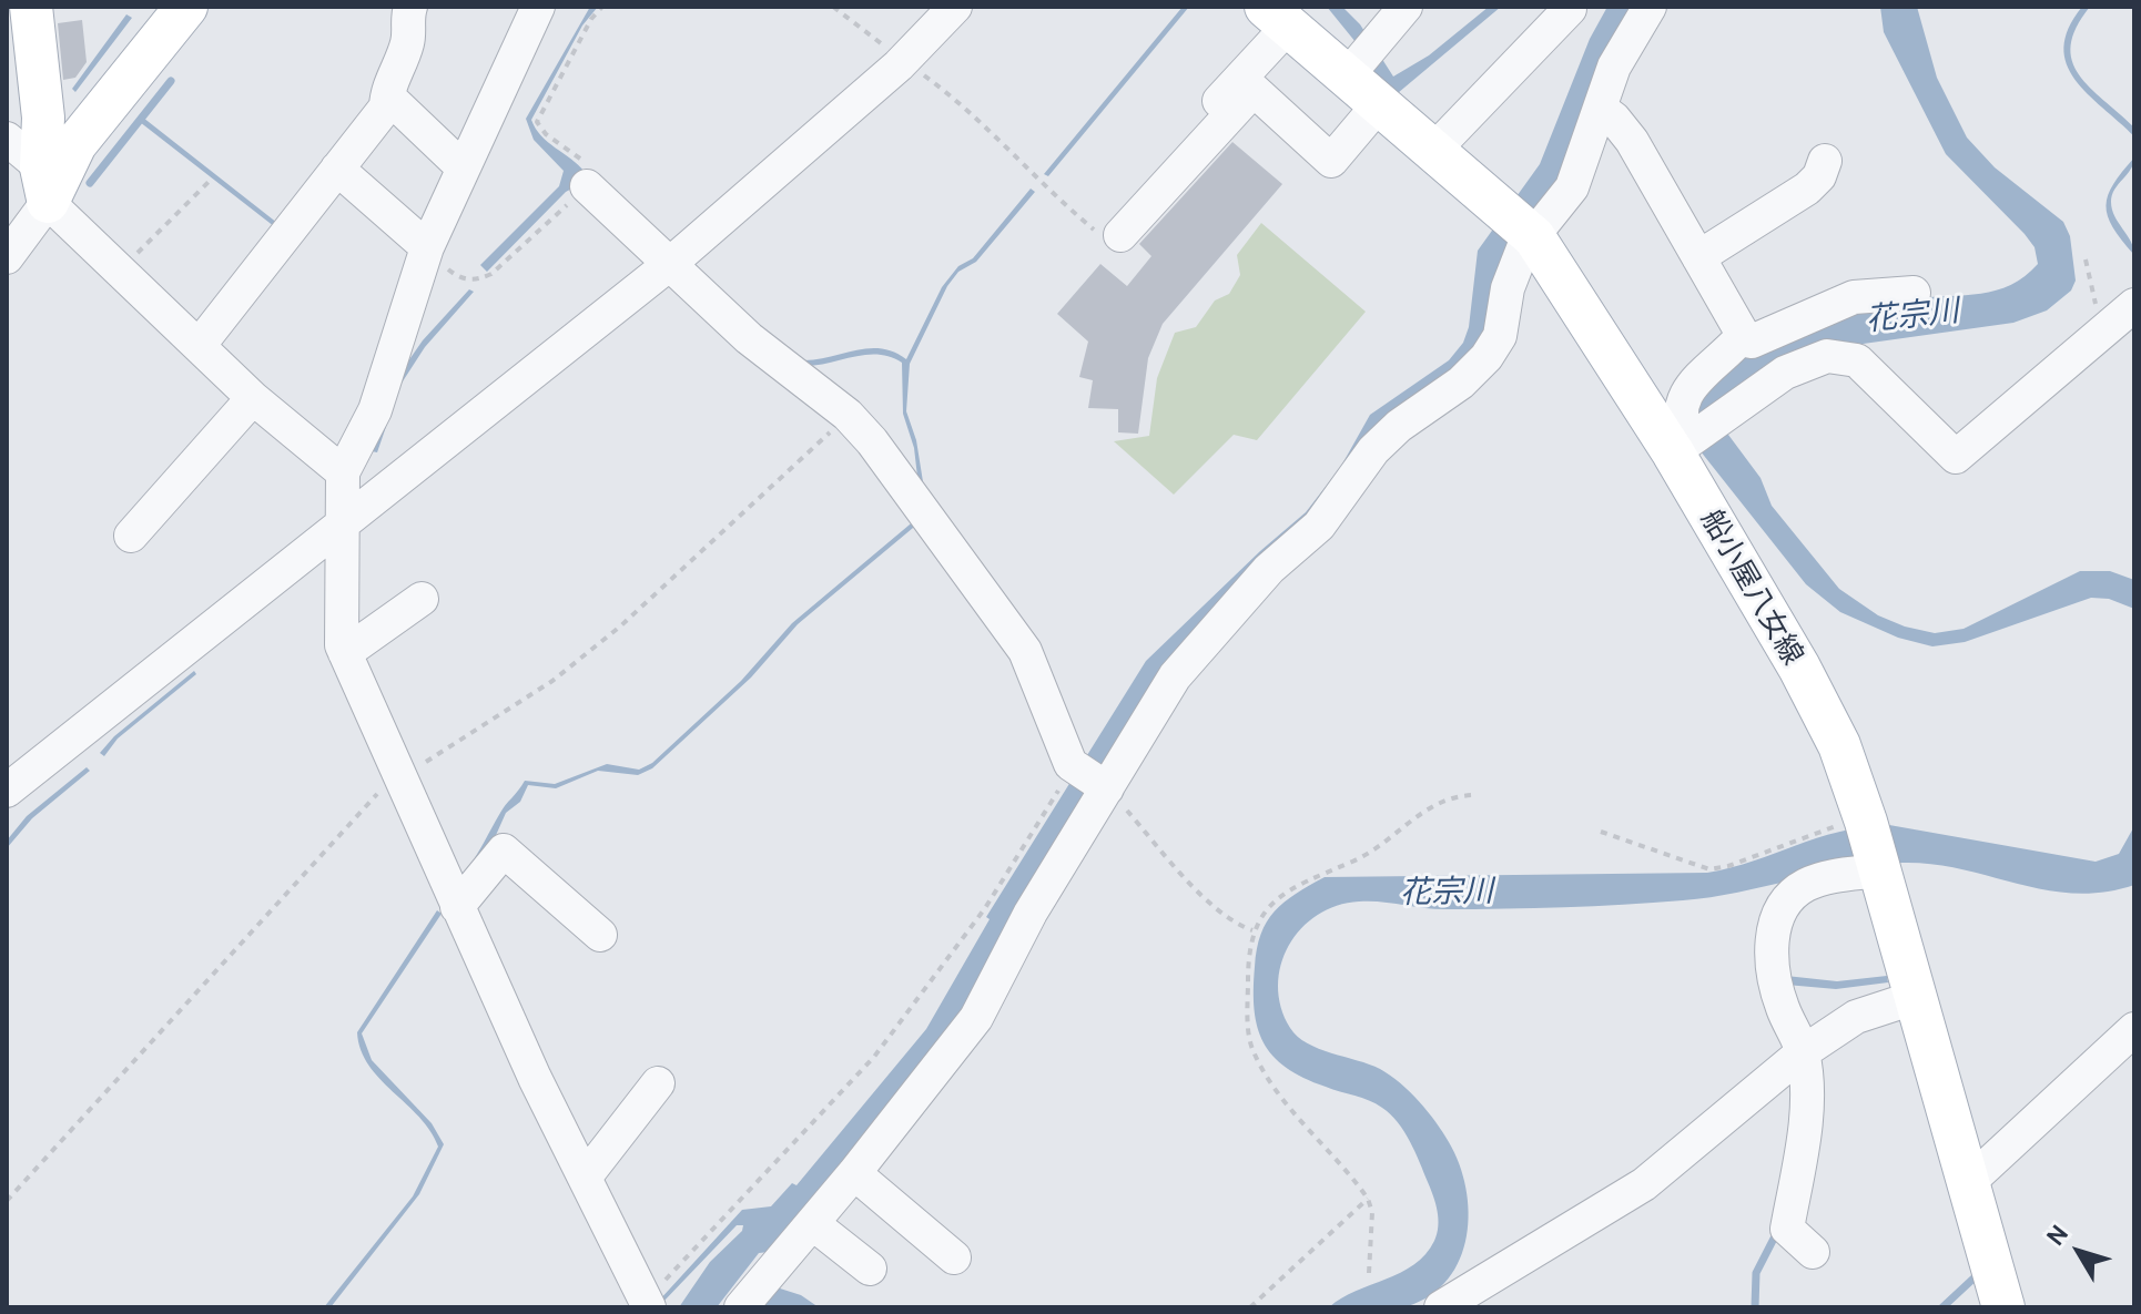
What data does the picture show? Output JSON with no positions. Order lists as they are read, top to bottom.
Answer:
{
  "streets": {
    "main road": ["船小屋八女線"]
  },
  "water": ["花宗川"],
  "north": "top left"
}
